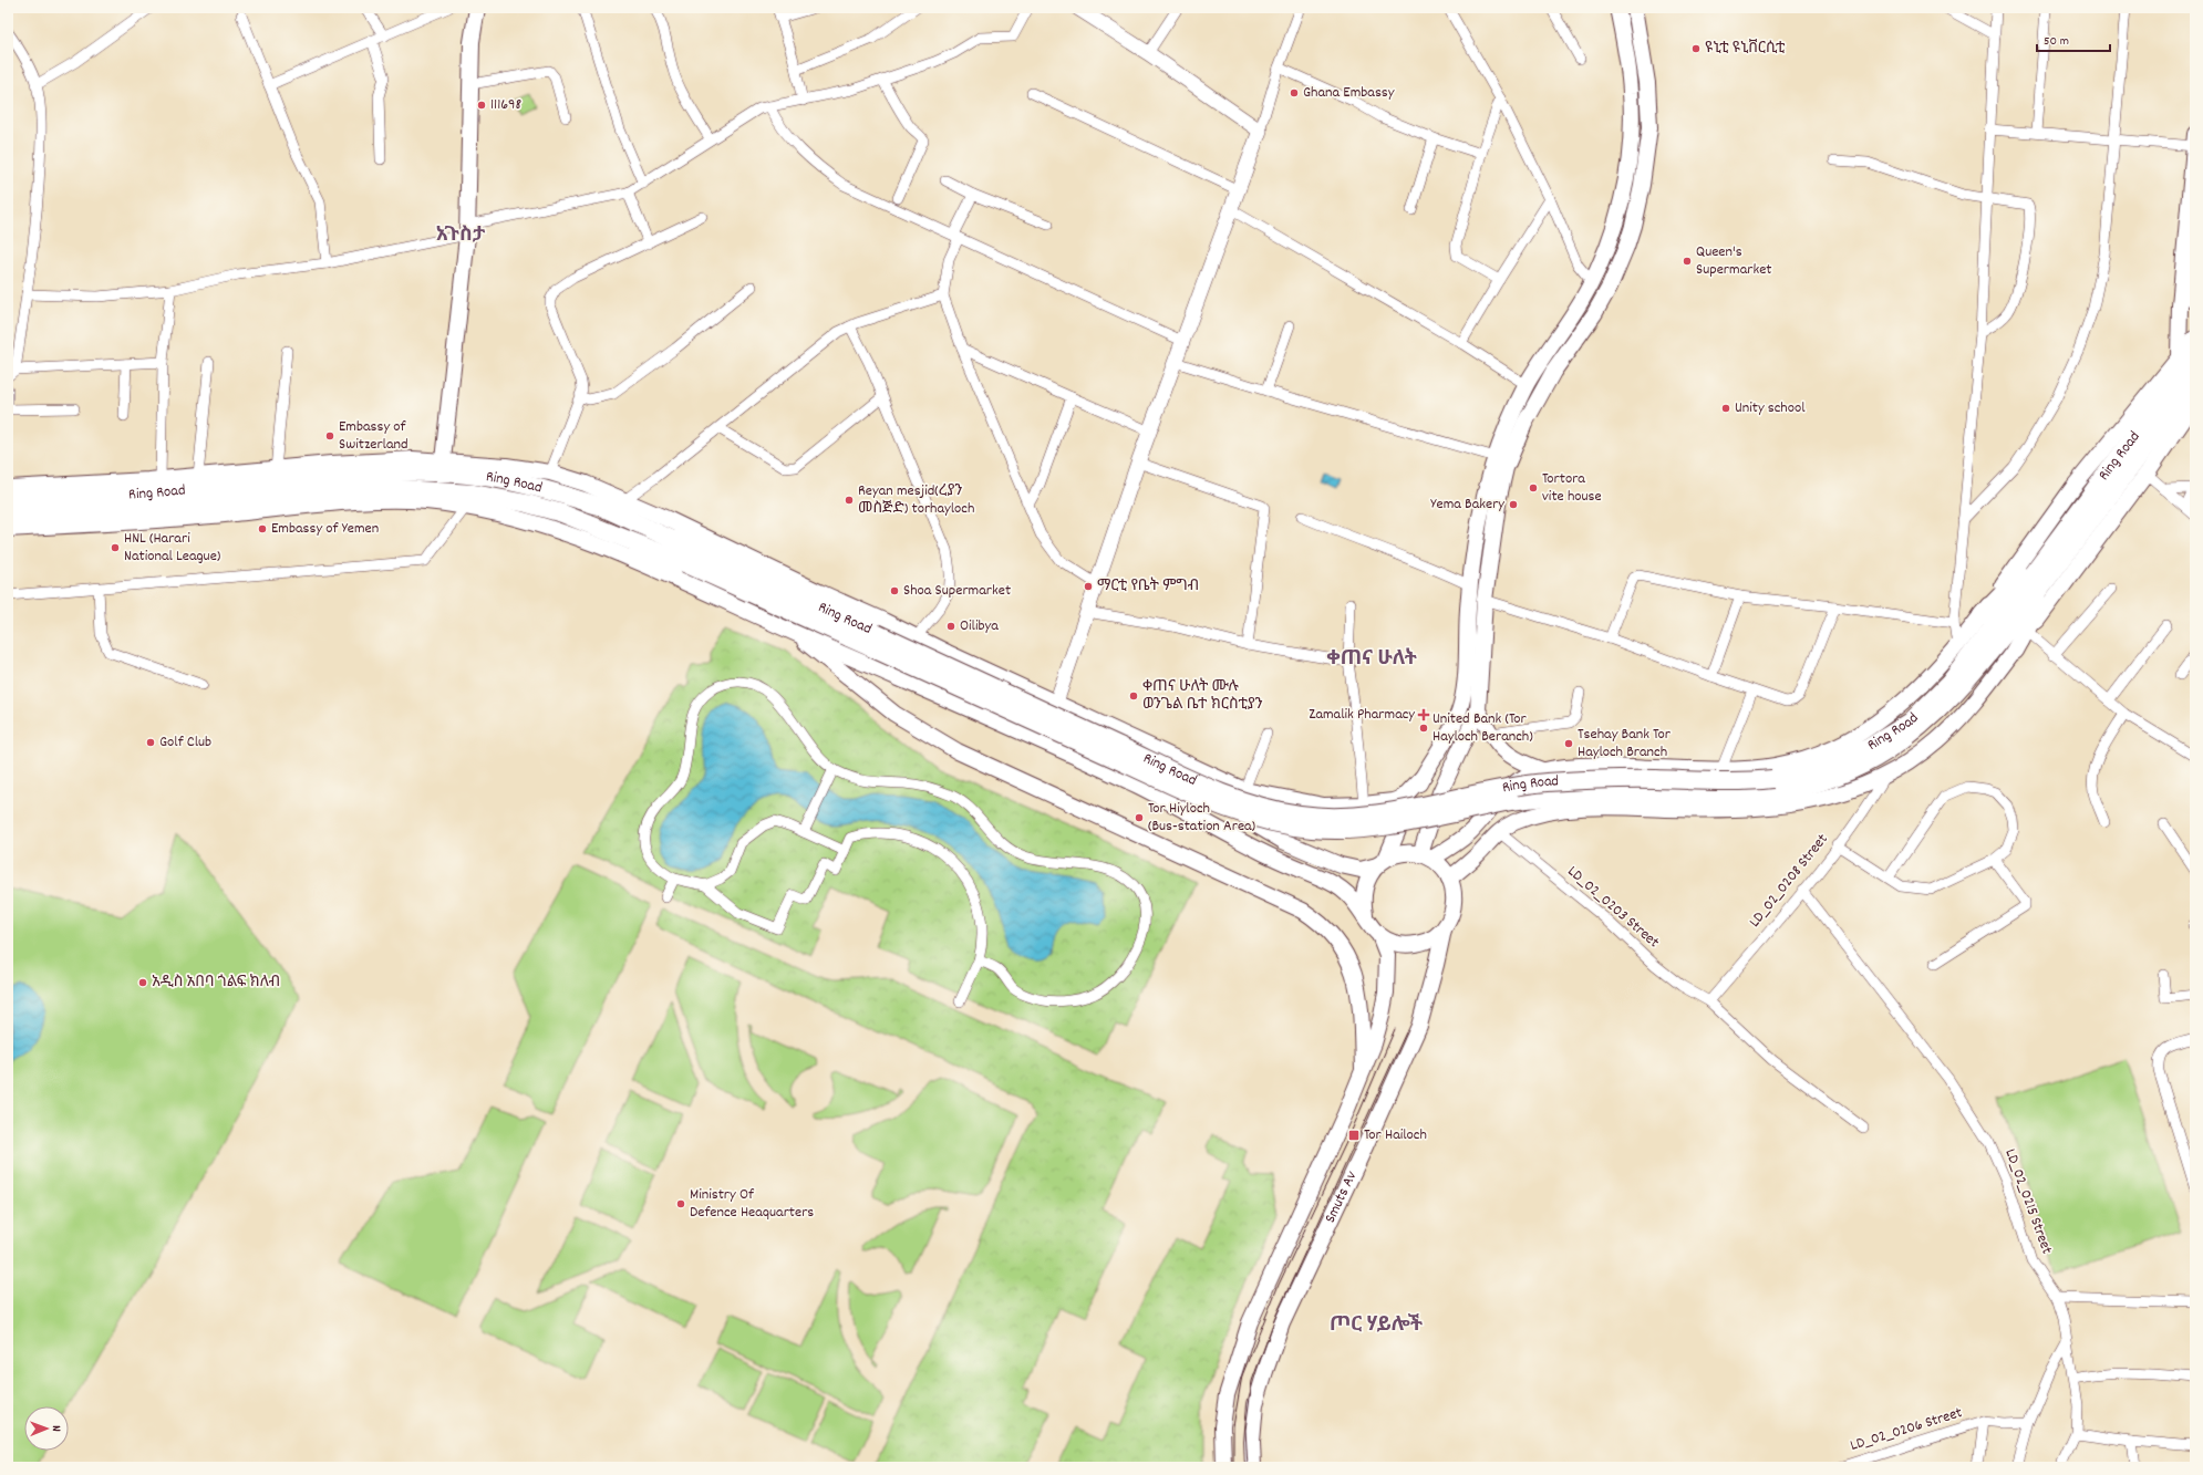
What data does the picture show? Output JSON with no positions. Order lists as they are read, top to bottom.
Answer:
{
  "streets": {
    "highway": ["Ring Road"],
    "main road": ["Smuts Av"],
    "street": [
      "LD_02_0208 Street",
      "LD_02_0203 Street",
      "LD_02_0215 Street",
      "LD_02_0206 Street"
    ]
  },
  "crossings": [
    ["Ring Road", "Smuts Av"],
    ["LD_02_0208 Street", "LD_02_0203 Street"],
    ["LD_02_0208 Street", "LD_02_0215 Street"]
  ],
  "districts": ["አጉስታ", "ቀጠና ሁለት", "ጦር ሃይሎች"],
  "places": {
    "other": [
      "ዩኒቲ ዩኒቨርሲቲ",
      "Ghana Embassy",
      "111698",
      "Queen's Supermarket",
      "Unity school",
      "Embassy of Switzerland",
      "Tortora vite house",
      "Reyan mesjid(ረያን መስጅድ) torhayloch",
      "Yema Bakery",
      "Embassy of Yemen",
      "HNL (Harari National League)",
      "ማርቲ የቤት ምግብ",
      "Shoa Supermarket",
      "Oilibya",
      "ቀጠና ሁለት ሙሉ ወንጌል ቤተ ክርስቲያን",
      "United Bank (Tor Hayloch Beranch)",
      "Golf Club",
      "Tsehay Bank Tor Hayloch Branch",
      "Tor Hiyloch (Bus-station Area)",
      "አዲስ አበባ ጎልፍ ክለብ",
      "Ministry Of Defence Heaquarters"
    ],
    "health": ["Zamalik Pharmacy"],
    "transit": ["Tor Hailoch"]
  },
  "scale_bar": "50 m",
  "north": "right"
}
